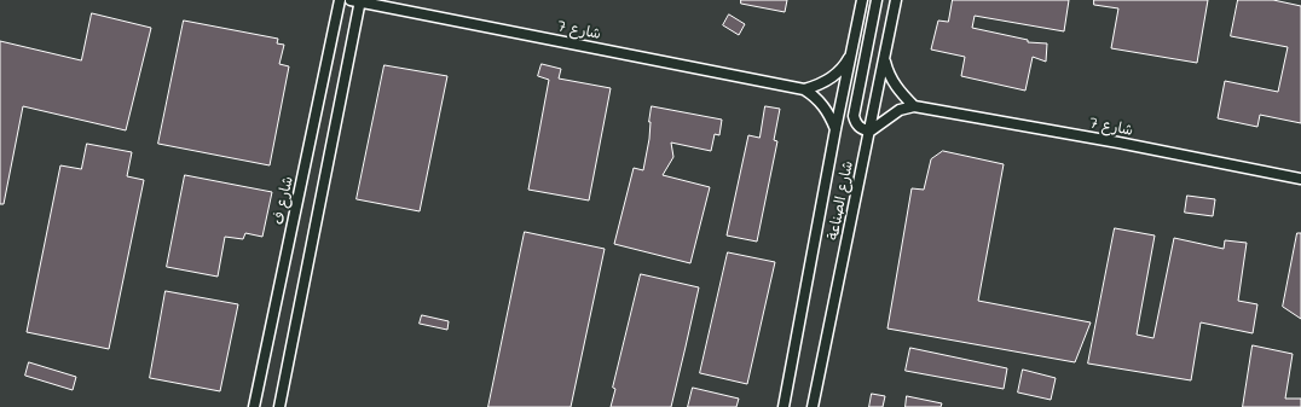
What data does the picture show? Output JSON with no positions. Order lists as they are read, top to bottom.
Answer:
{
  "streets": {
    "street": ["شارع 7", "شارع ف", "شارع الصناعة"]
  },
  "crossings": [
    ["شارع 7", "شارع الصناعة"]
  ]
}
